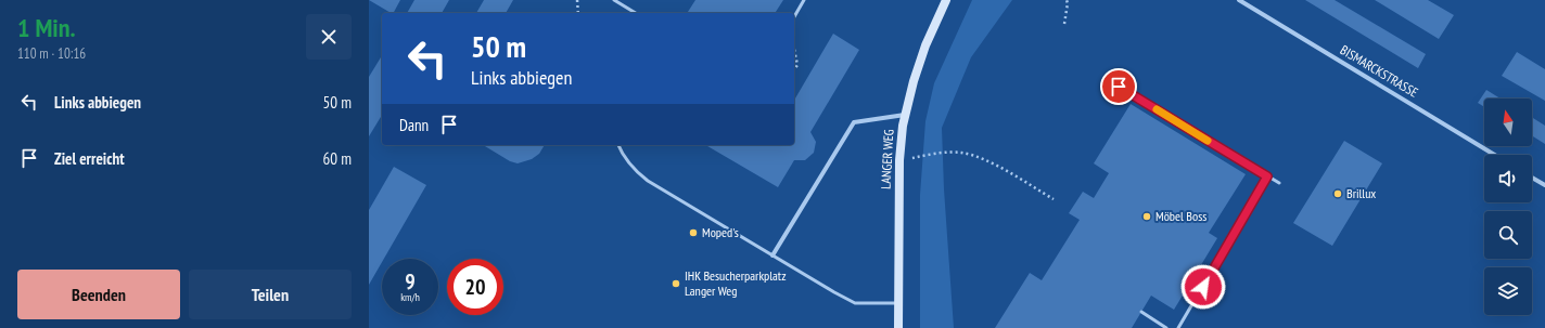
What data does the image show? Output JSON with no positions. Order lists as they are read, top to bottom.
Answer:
{
  "streets": {
    "main road": ["LANGER WEG"],
    "street": ["BISMARCKSTRASSE"]
  },
  "places": [
    "Brillux",
    "Möbel Boss",
    "Moped's",
    "IHK Besucherparkplatz Langer Weg"
  ],
  "north": "top",
  "page": {
    "heading": ["1 Min.", "110 m · 10:16"],
    "turn": ["50 m", "Links abbiegen"],
    "list": [
      {
        "name": "Links abbiegen",
        "value": "50 m"
      },
      {
        "name": "Ziel erreicht",
        "value": "60 m"
      }
    ],
    "then": "Dann",
    "speed": "9 km/h",
    "limit": "20",
    "buttons": ["Beenden", "Teilen"]
  }
}
